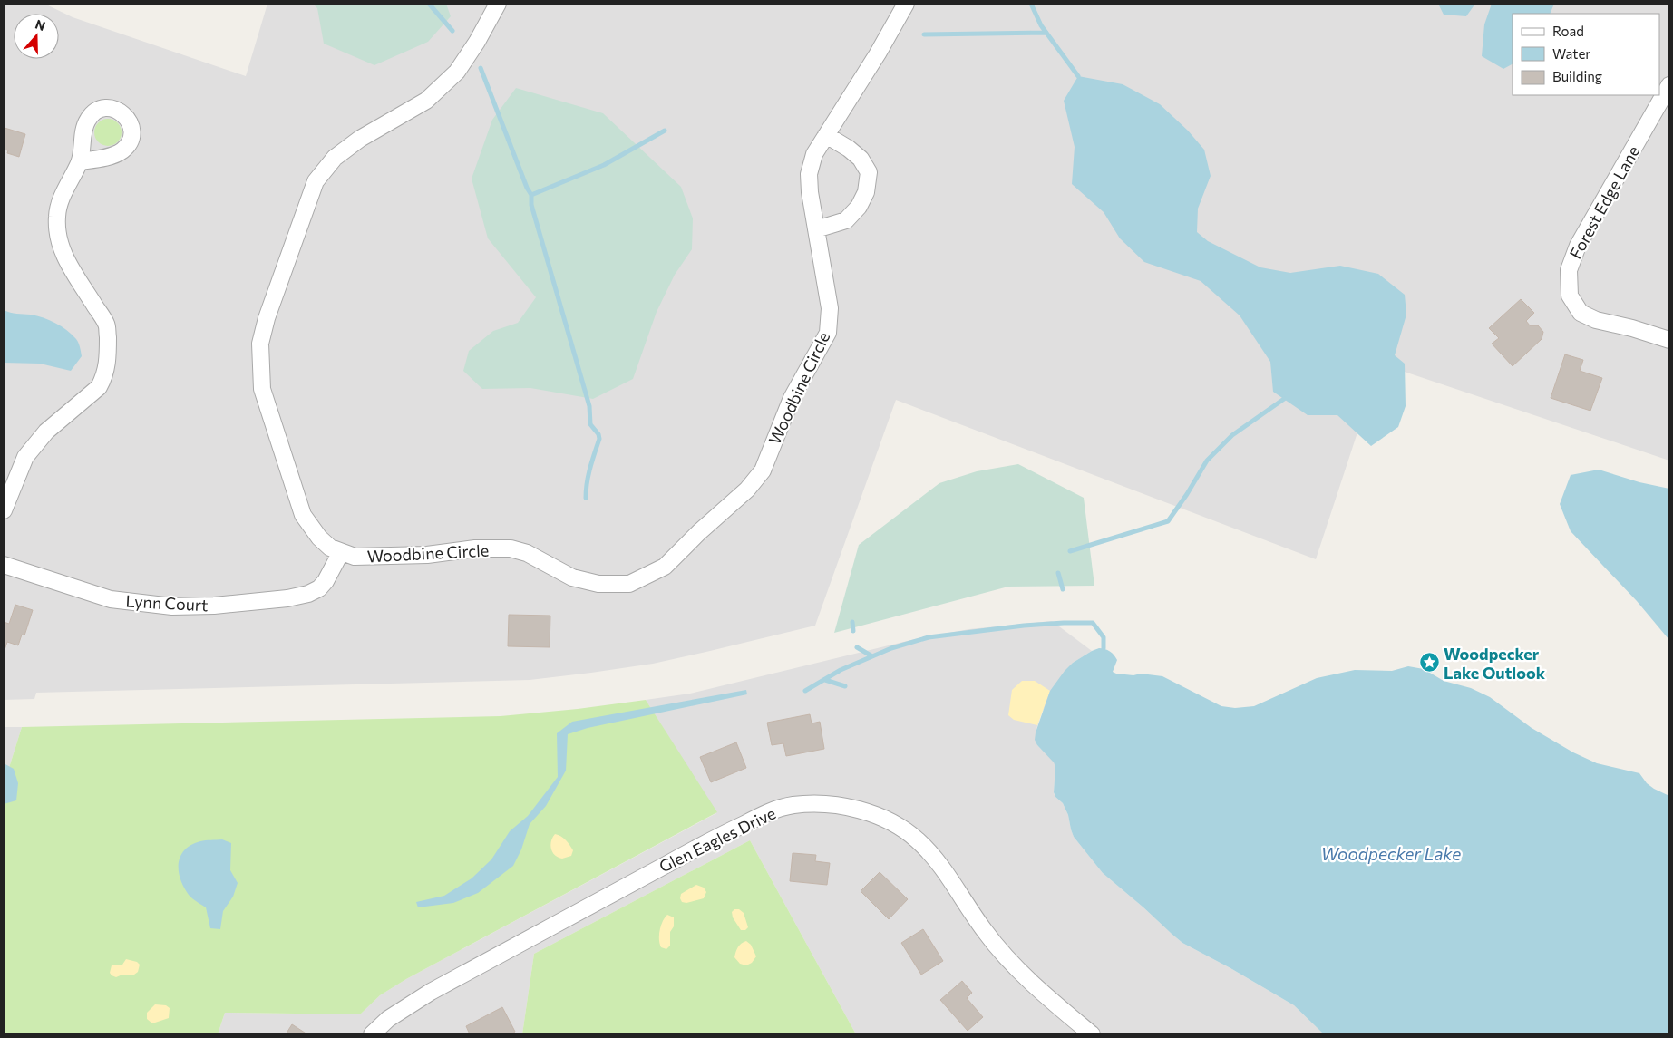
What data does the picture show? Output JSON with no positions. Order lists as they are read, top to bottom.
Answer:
{
  "streets": {
    "street": [
      "Forest Edge Lane",
      "Woodbine Circle",
      "Lynn Court",
      "Glen Eagles Drive"
    ]
  },
  "crossings": [
    ["Woodbine Circle", "Lynn Court"]
  ],
  "water": ["Woodpecker Lake"],
  "places": {
    "place": ["Woodpecker Lake Outlook"]
  },
  "legend": ["Road", "Water", "Building"],
  "north": "top"
}
